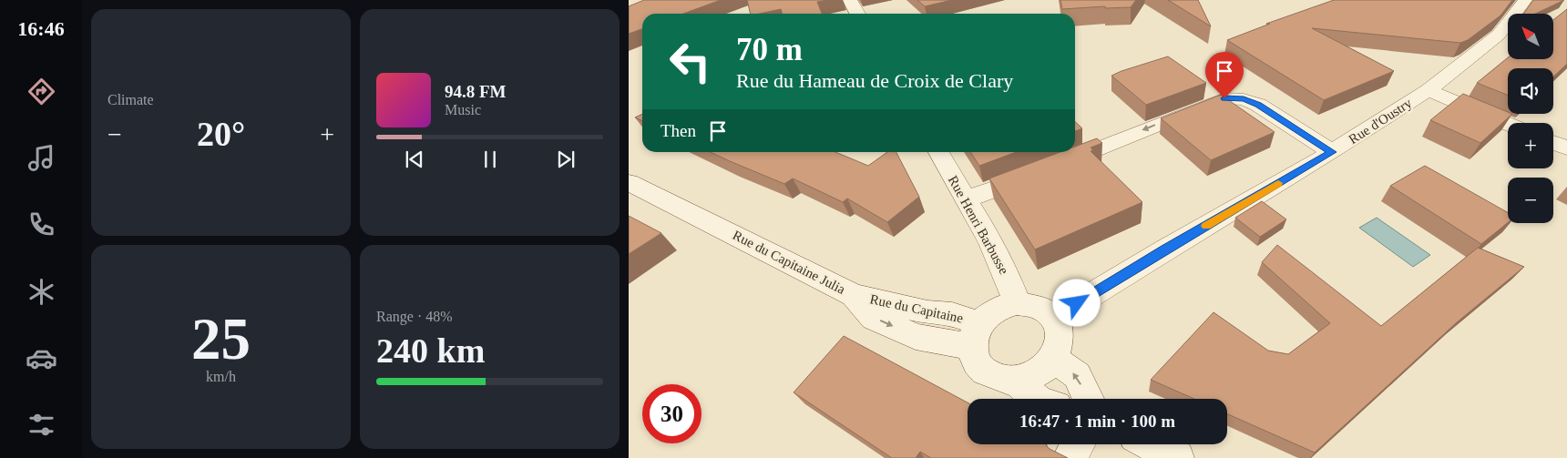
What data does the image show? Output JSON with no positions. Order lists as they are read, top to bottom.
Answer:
{
  "streets": {
    "street": ["Rue d'Oustry", "Rue Henri Barbusse", "Rue du Capitaine Julia"]
  },
  "crossings": [
    ["Rue d'Oustry", "Rue Henri Barbusse"],
    ["Rue d'Oustry", "Rue du Capitaine Julia"],
    ["Rue Henri Barbusse", "Rue du Capitaine Julia"]
  ],
  "north": "top left",
  "page": {
    "tabs": "16:46",
    "tile": [
      "Climate",
      ["25", "km/h"],
      ["Range · 48%", "240 km"]
    ],
    "map_buttons": ["+", "−"],
    "turn": ["70 m", "Rue du Hameau de Croix de Clary"],
    "song": ["94.8 FM", "Music"],
    "then": "Then",
    "heat": ["−", "20°", "+"],
    "limit": "30",
    "trip": "16:47 · 1 min · 100 m"
  }
}
